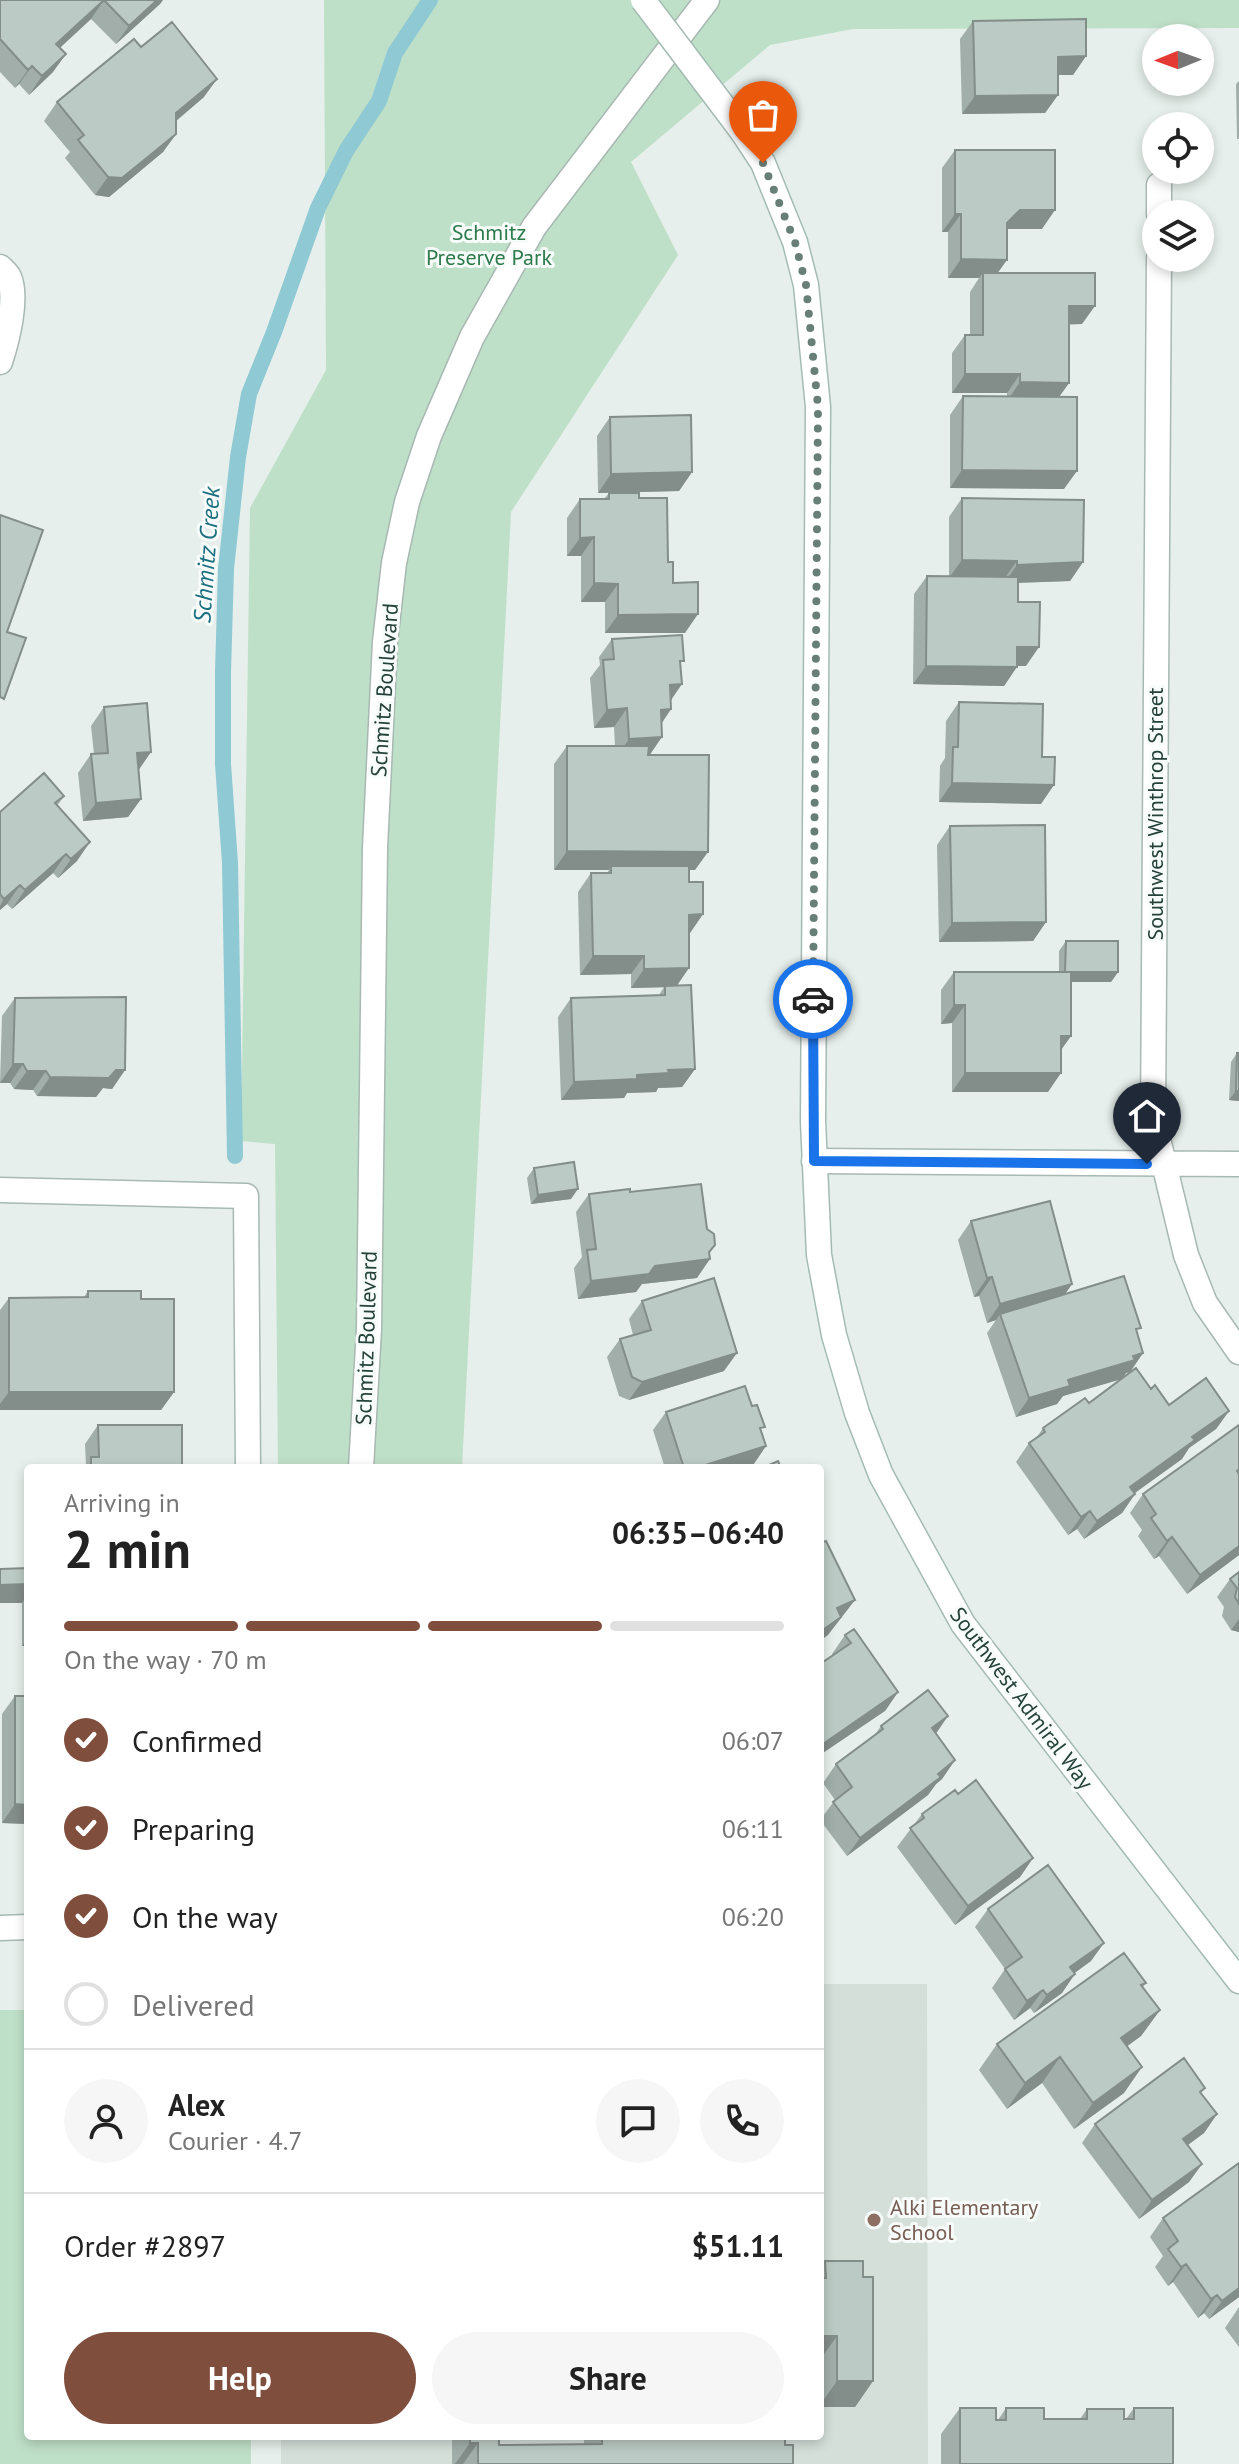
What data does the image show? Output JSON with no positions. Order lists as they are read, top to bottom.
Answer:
{
  "streets": {
    "street": ["Schmitz Boulevard", "Southwest Winthrop Street", "Southwest Admiral Way"]
  },
  "water": ["Schmitz Creek"],
  "parks": ["Schmitz Preserve Park"],
  "places": ["Alki Elementary School"],
  "north": "left",
  "page": {
    "heading": ["2 min", "Arriving in", "06:35–06:40"],
    "panel": [
      "Alex",
      "Courier · 4.7",
      "Order #2897",
      "$51.11"
    ],
    "bar": "On the way · 70 m",
    "list": [
      ["Confirmed", "06:07"],
      ["Preparing", "06:11"],
      ["On the way", "06:20"],
      "Delivered"
    ],
    "buttons": ["Help", "Share"]
  }
}
